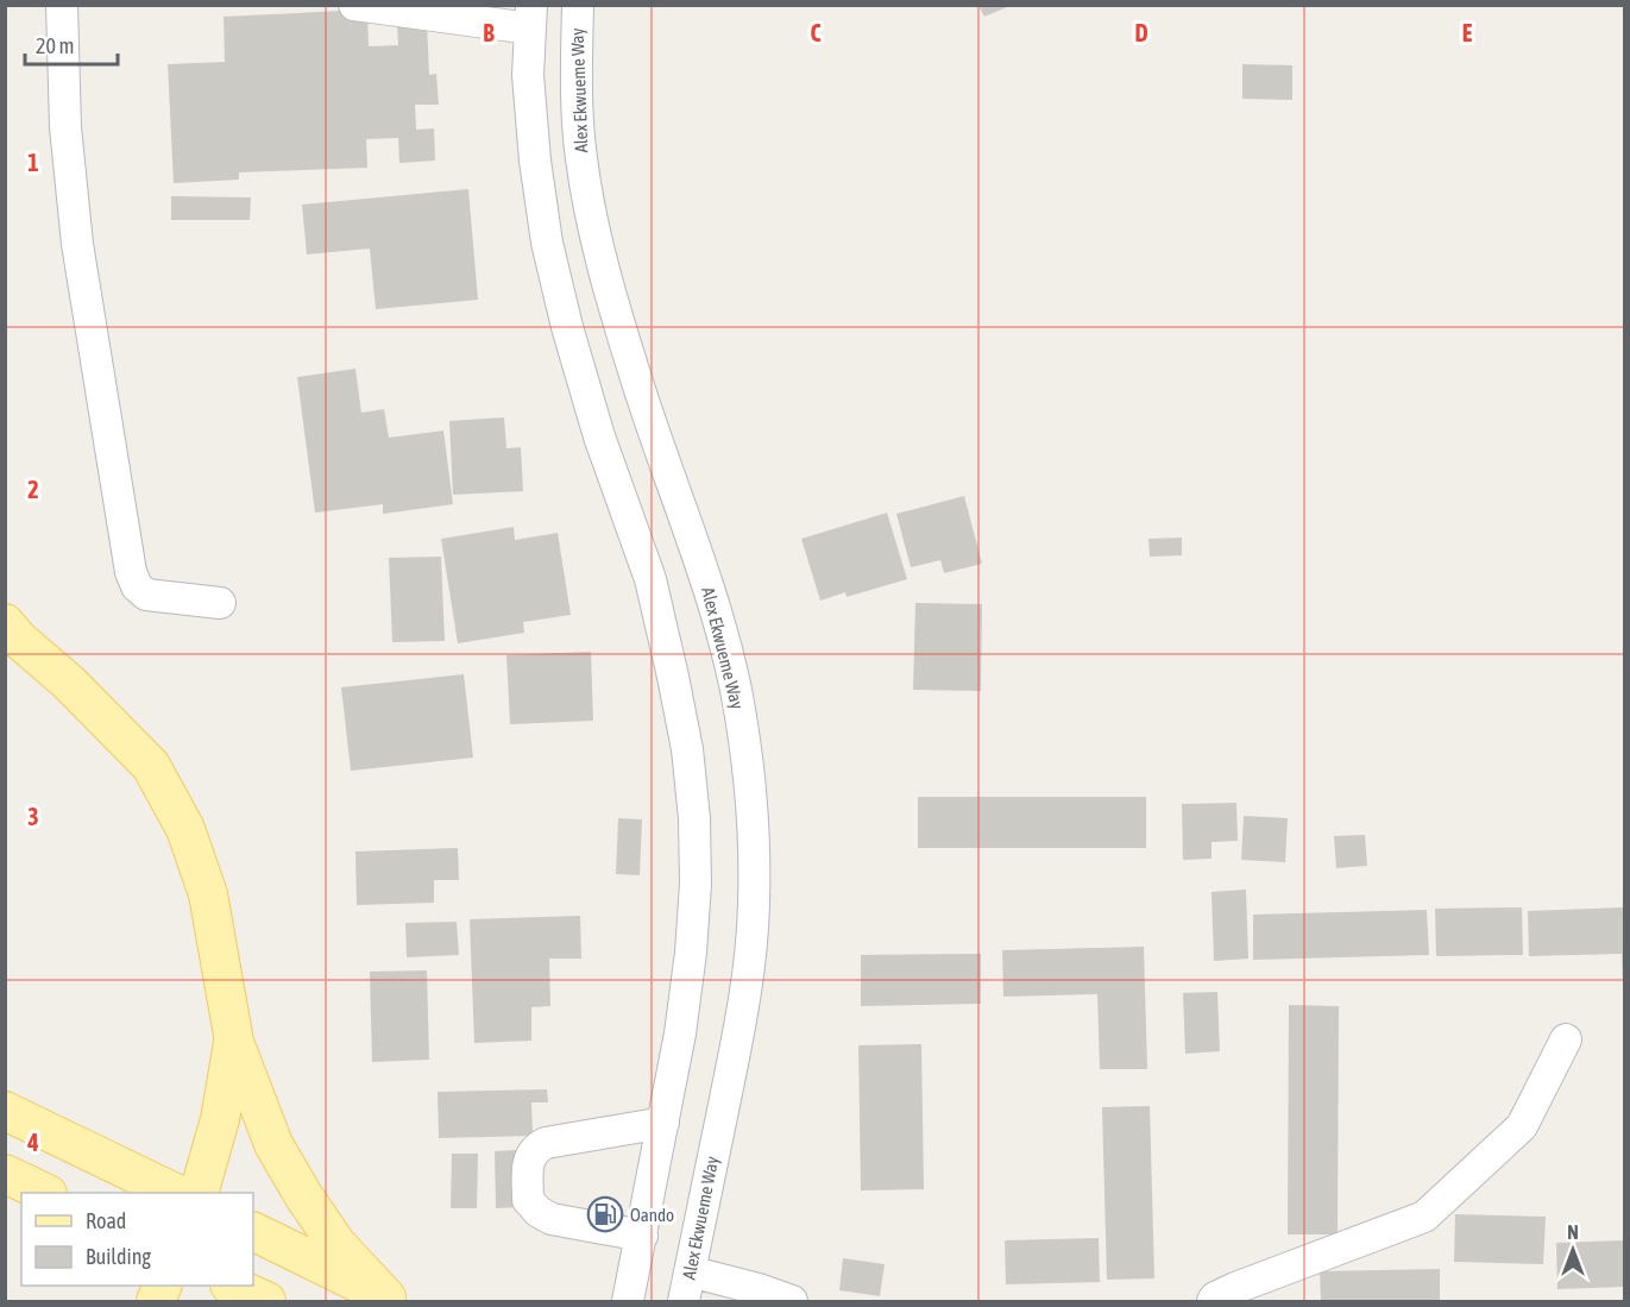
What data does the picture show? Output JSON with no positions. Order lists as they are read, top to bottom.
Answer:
{
  "streets": {
    "street": ["Alex Ekwueme Way"]
  },
  "places": {
    "fuel station": ["Oando"]
  },
  "legend": ["Road", "Building"],
  "scale_bar": "20 m",
  "north": "top",
  "grid": {
    "columns": [
      "B",
      "C",
      "D",
      "E"
    ],
    "rows": [
      "1",
      "2",
      "3",
      "4"
    ]
  }
}
